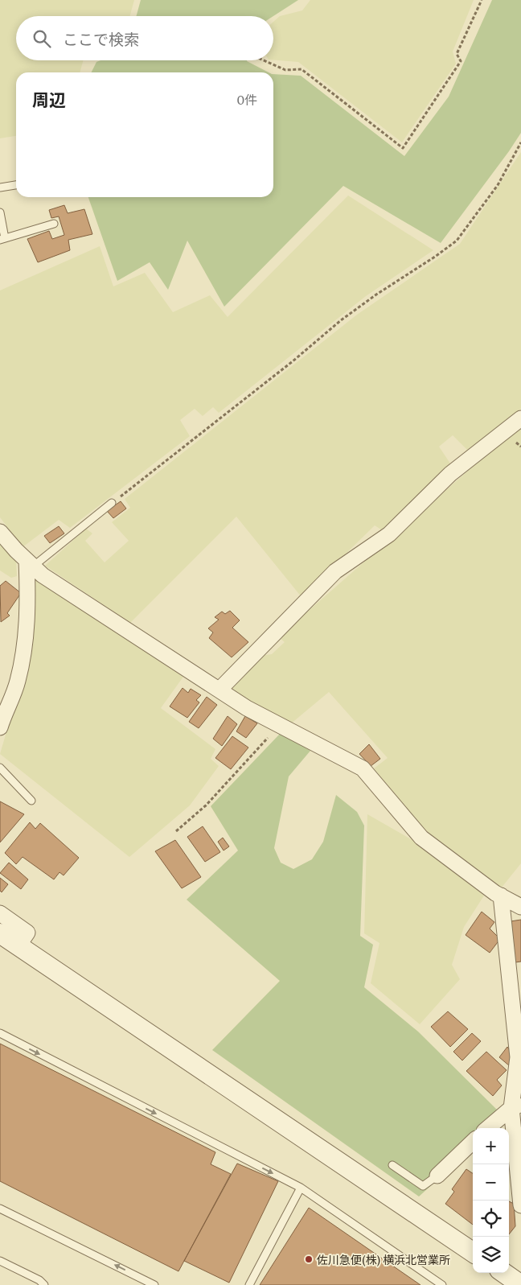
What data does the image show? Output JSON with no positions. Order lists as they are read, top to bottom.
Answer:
{
  "places": ["佐川急便(株) 横浜北営業所"],
  "page": {
    "search": "ここで検索",
    "heading": ["周辺", "0件"],
    "map_buttons": ["+", "−"]
  }
}
